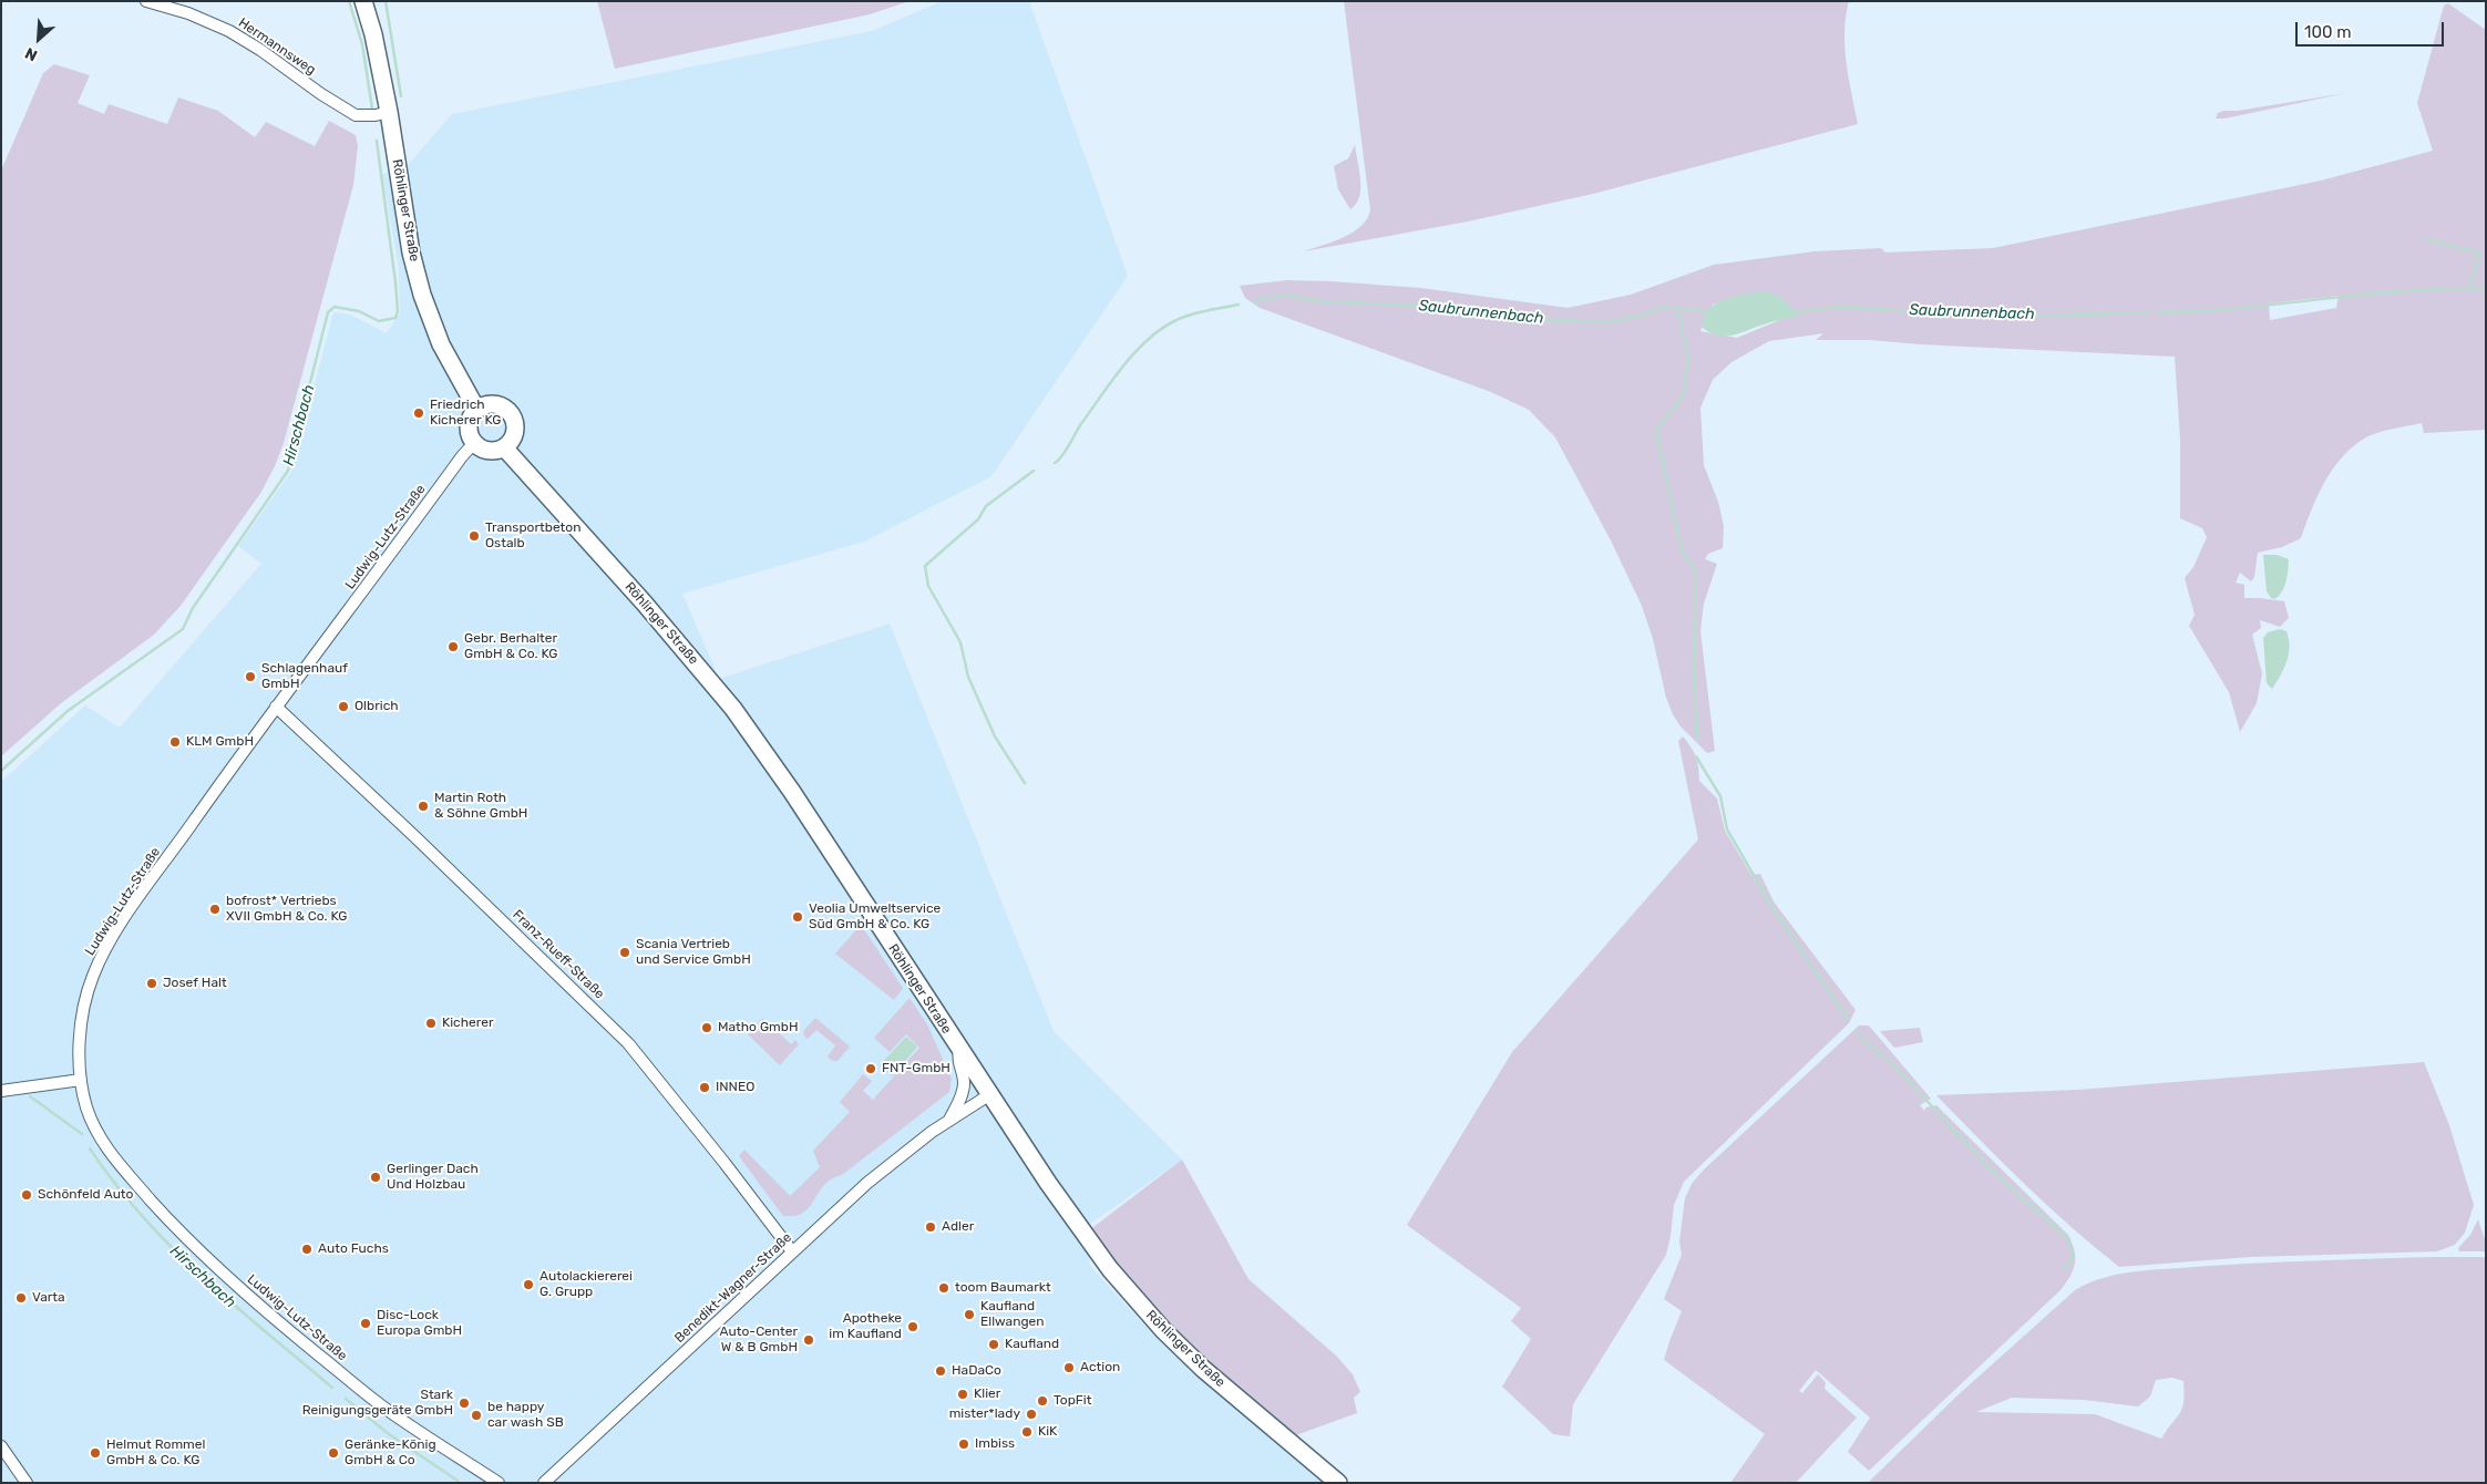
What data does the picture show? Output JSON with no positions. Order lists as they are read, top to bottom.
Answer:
{
  "streets": {
    "street": [
      "Hermannsweg",
      "Röhlinger Straße",
      "Ludwig-Lutz-Straße",
      "Franz-Rueff-Straße",
      "Benedikt-Wagner-Straße"
    ]
  },
  "crossings": [
    ["Hermannsweg", "Röhlinger Straße"],
    ["Röhlinger Straße", "Ludwig-Lutz-Straße"],
    ["Röhlinger Straße", "Benedikt-Wagner-Straße"],
    ["Ludwig-Lutz-Straße", "Franz-Rueff-Straße"],
    ["Franz-Rueff-Straße", "Benedikt-Wagner-Straße"]
  ],
  "water": ["Saubrunnenbach", "Hirschbach"],
  "places": [
    "Friedrich Kicherer KG",
    "Transportbeton Ostalb",
    "Gebr. Berhalter GmbH & Co. KG",
    "Schlagenhauf GmbH",
    "Olbrich",
    "KLM GmbH",
    "Martin Roth & Söhne GmbH",
    "bofrost* Vertriebs XVII GmbH & Co. KG",
    "Veolia Umweltservice Süd GmbH & Co. KG",
    "Scania Vertrieb und Service GmbH",
    "Josef Halt",
    "Kicherer",
    "Matho GmbH",
    "FNT-GmbH",
    "INNEO",
    "Gerlinger Dach Und Holzbau",
    "Schönfeld Auto",
    "Adler",
    "Auto Fuchs",
    "Autolackiererei G. Grupp",
    "toom Baumarkt",
    "Varta",
    "Kaufland Ellwangen",
    "Disc-Lock Europa GmbH",
    "Apotheke im Kaufland",
    "Auto-Center W & B GmbH",
    "Kaufland",
    "Action",
    "HaDaCo",
    "Klier",
    "TopFit",
    "Stark Reinigungsgeräte GmbH",
    "mister*lady",
    "be happy car wash SB",
    "KiK",
    "Imbiss",
    "Helmut Rommel GmbH & Co. KG",
    "Geränke-König GmbH & Co"
  ],
  "scale_bar": "100 m",
  "north": "bottom left"
}
